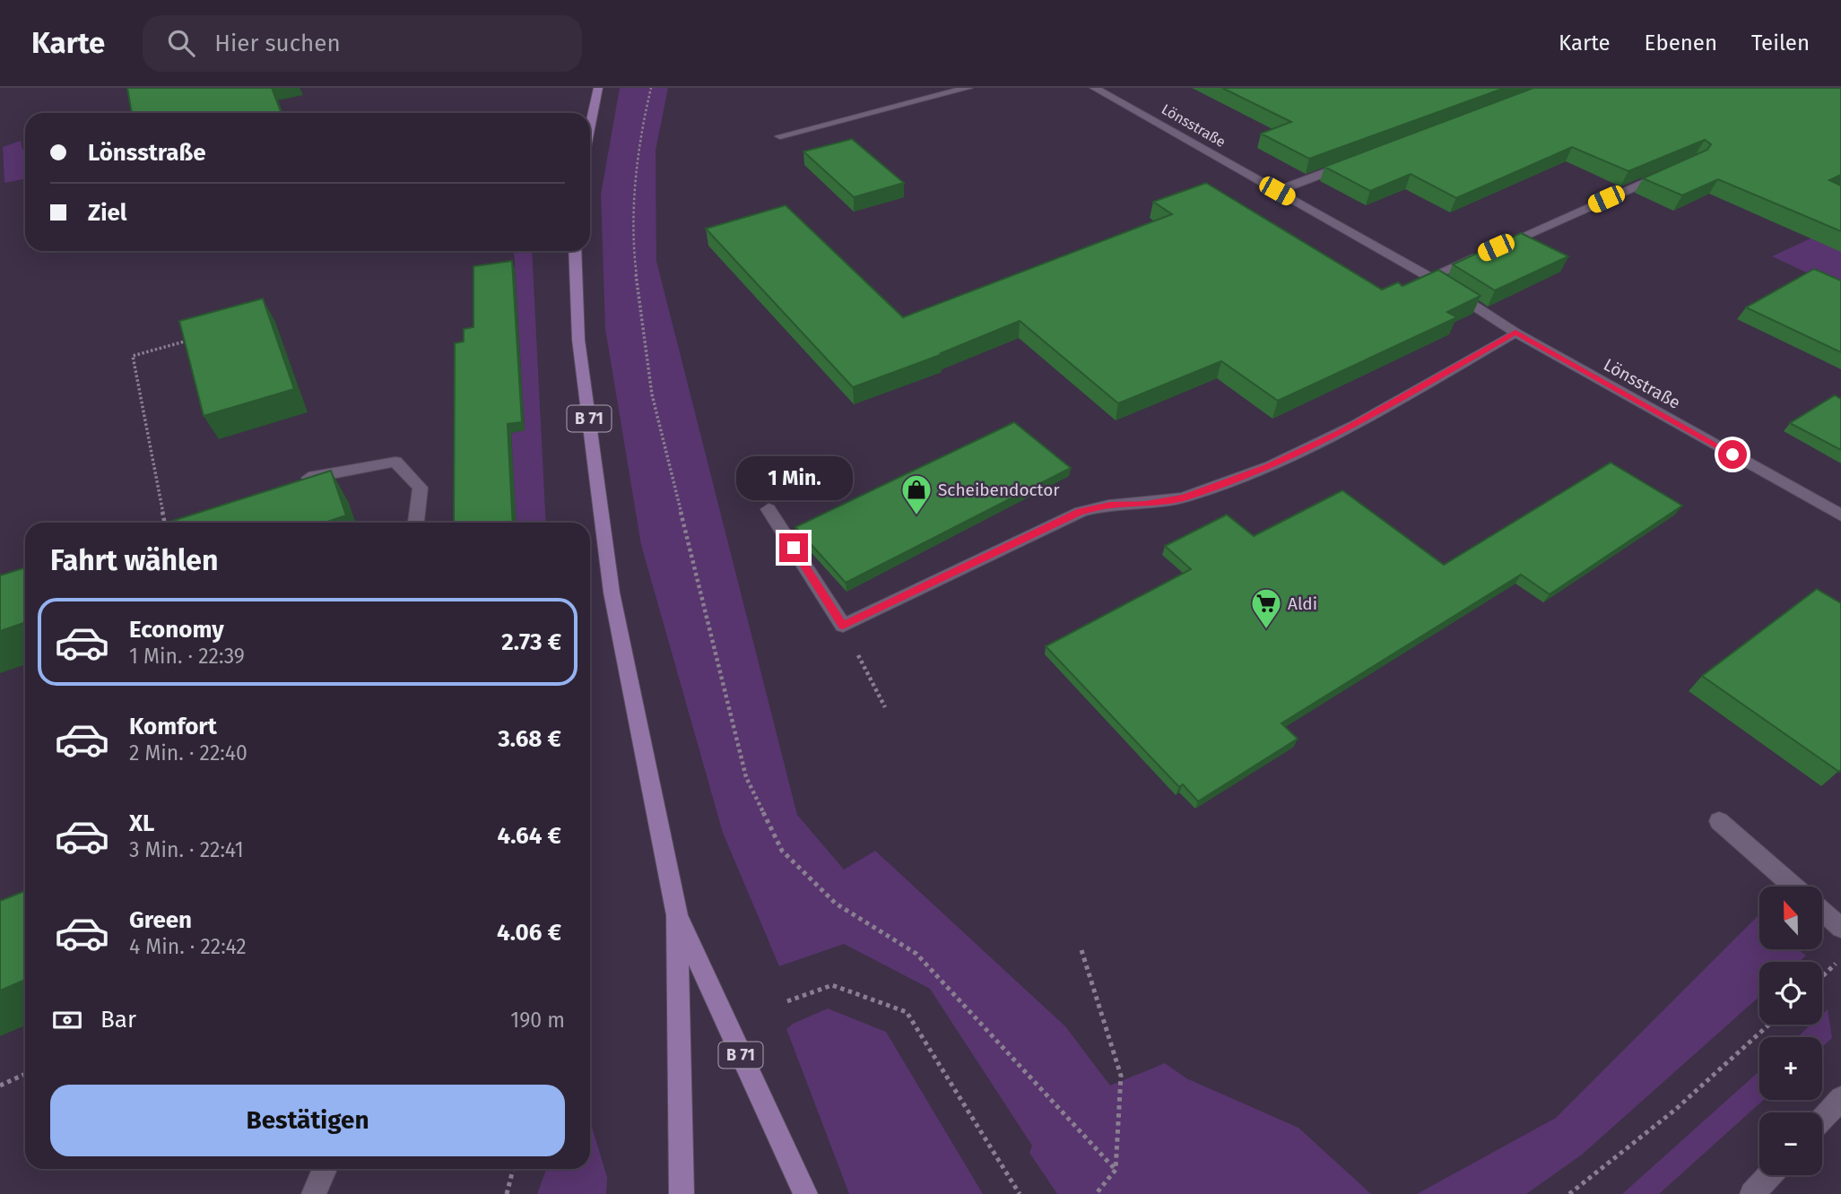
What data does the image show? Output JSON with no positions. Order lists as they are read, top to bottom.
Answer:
{
  "streets": {
    "main road": ["B 71"],
    "street": ["Lönsstraße"]
  },
  "places": {
    "shop": ["Scheibendoctor"],
    "supermarket": ["Aldi"]
  },
  "north": "top",
  "page": {
    "header": "Karte",
    "search": "Hier suchen",
    "nav": ["Karte", "Ebenen", "Teilen"],
    "banner": ["Lönsstraße", "Ziel"],
    "bubble": "1 Min.",
    "heading": "Fahrt wählen",
    "list": [
      {
        "name": "Economy",
        "note": "1 Min. · 22:39",
        "value": "2.73 €"
      },
      {
        "name": "Komfort",
        "note": "2 Min. · 22:40",
        "value": "3.68 €"
      },
      {
        "name": "XL",
        "note": "3 Min. · 22:41",
        "value": "4.64 €"
      },
      {
        "name": "Green",
        "note": "4 Min. · 22:42",
        "value": "4.06 €"
      }
    ],
    "map_buttons": ["+", "−"],
    "pay": ["Bar", "190 m"],
    "buttons": "Bestätigen"
  }
}
